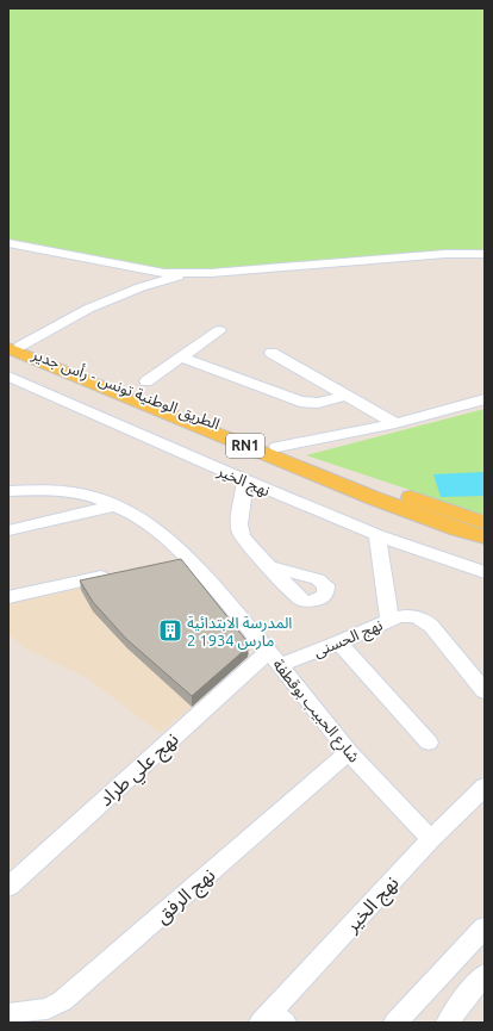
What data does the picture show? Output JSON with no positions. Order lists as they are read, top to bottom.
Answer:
{
  "streets": {
    "main road": ["الطريق الوطنية تونس - رأس جدير", "RN1"],
    "street": [
      "نهج الخير",
      "نهج الحسنى",
      "شارع الحبيب بوقطفة",
      "نهج علي طراد",
      "نهج الرفق"
    ]
  },
  "crossings": [
    ["نهج الخير", "نهج الحسنى"],
    ["نهج الخير", "شارع الحبيب بوقطفة"],
    ["نهج الحسنى", "شارع الحبيب بوقطفة"],
    ["نهج الحسنى", "نهج علي طراد"],
    ["شارع الحبيب بوقطفة", "نهج علي طراد"],
    ["شارع الحبيب بوقطفة", "نهج الرفق"]
  ],
  "places": {
    "building": ["المدرسة الابتدائية 2 مارس 1934"]
  }
}
